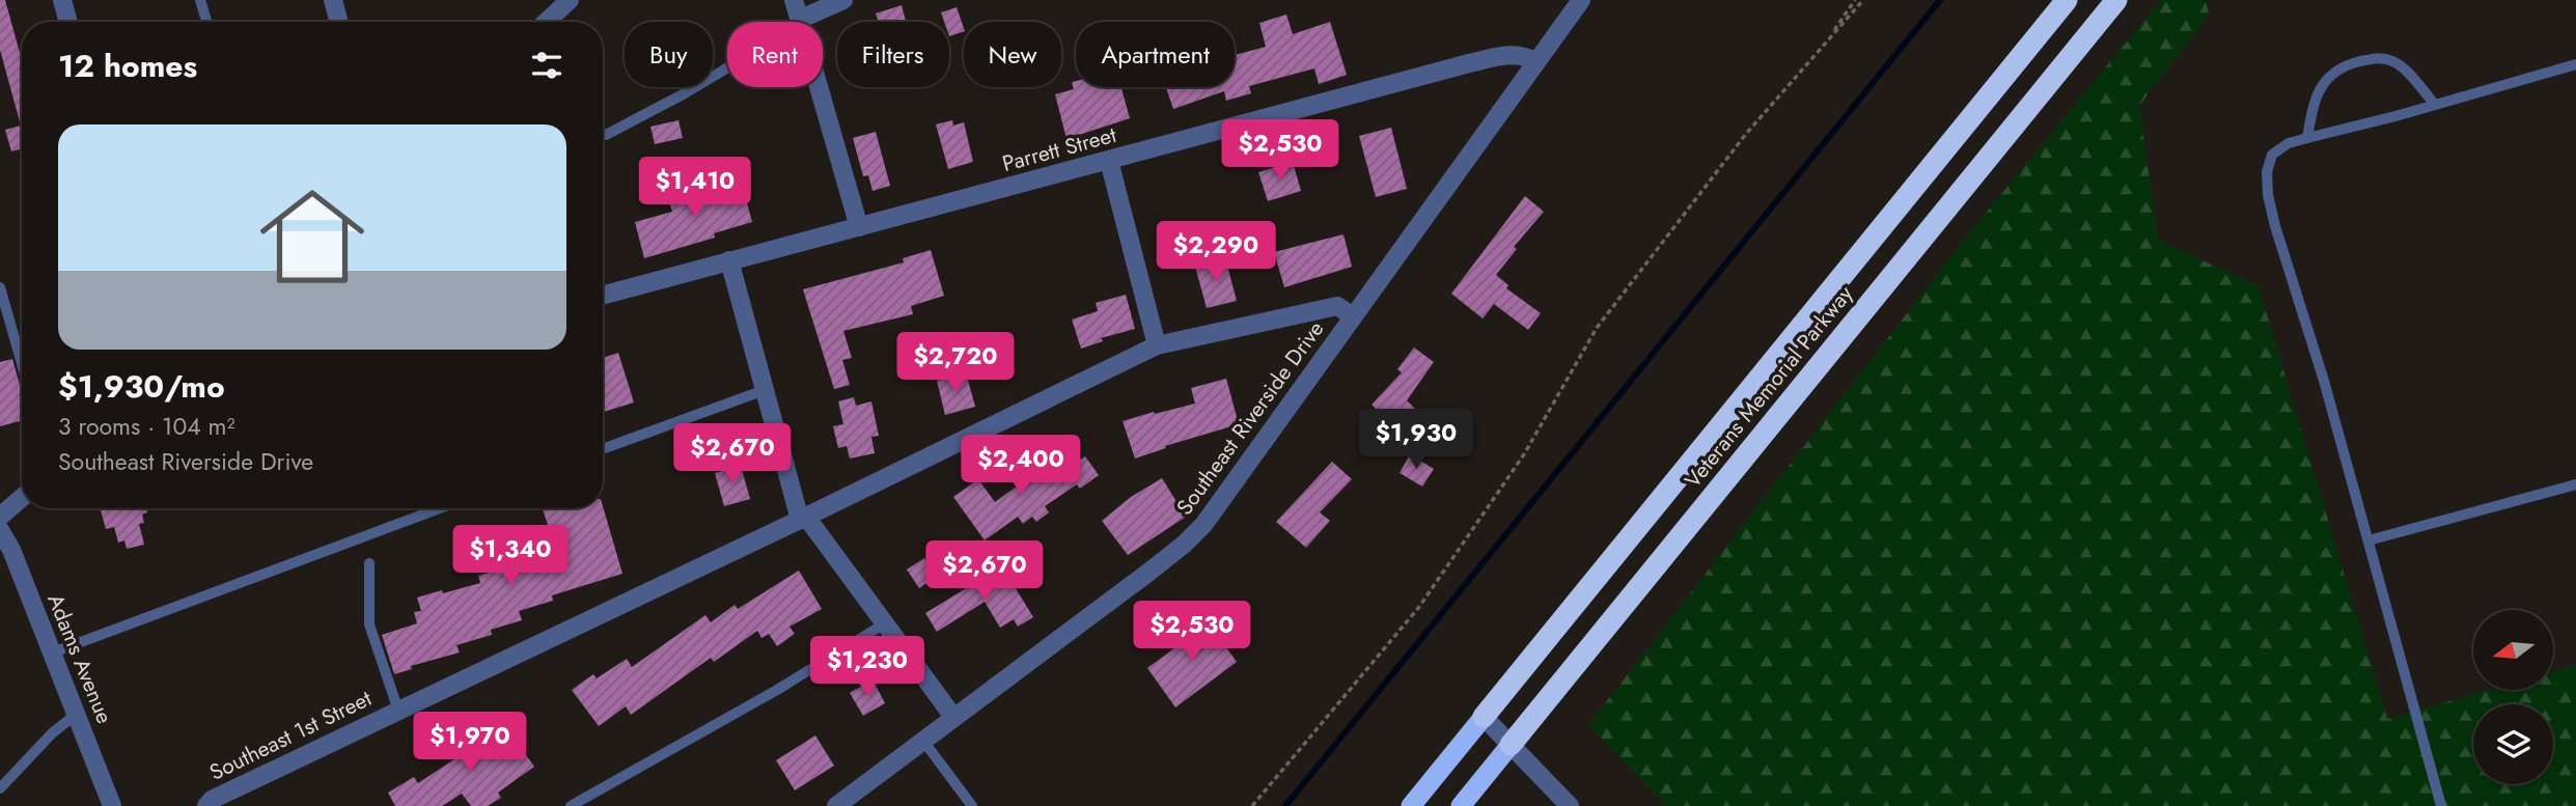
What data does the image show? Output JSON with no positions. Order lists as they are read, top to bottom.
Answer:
{
  "streets": {
    "highway": ["Veterans Memorial Parkway"],
    "street": [
      "Parrett Street",
      "Southeast Riverside Drive",
      "Adams Avenue",
      "Southeast 1st Street"
    ]
  },
  "crossings": [
    ["Parrett Street", "Southeast Riverside Drive"],
    ["Southeast Riverside Drive", "Southeast 1st Street"]
  ],
  "north": "left",
  "page": {
    "chip": [
      "Buy",
      "Rent",
      "Filters",
      "New",
      "Apartment"
    ],
    "heading": "12 homes",
    "list": [
      {
        "name": "$1,930/mo",
        "note": "3 rooms · 104 m² · Southeast Riverside Drive"
      }
    ],
    "price": [
      "$2,530",
      "$1,410",
      "$2,290",
      "$2,720",
      "$1,930",
      "$2,670",
      "$2,400",
      "$1,340",
      "$2,670",
      "$2,530",
      "$1,230",
      "$1,970"
    ]
  }
}
